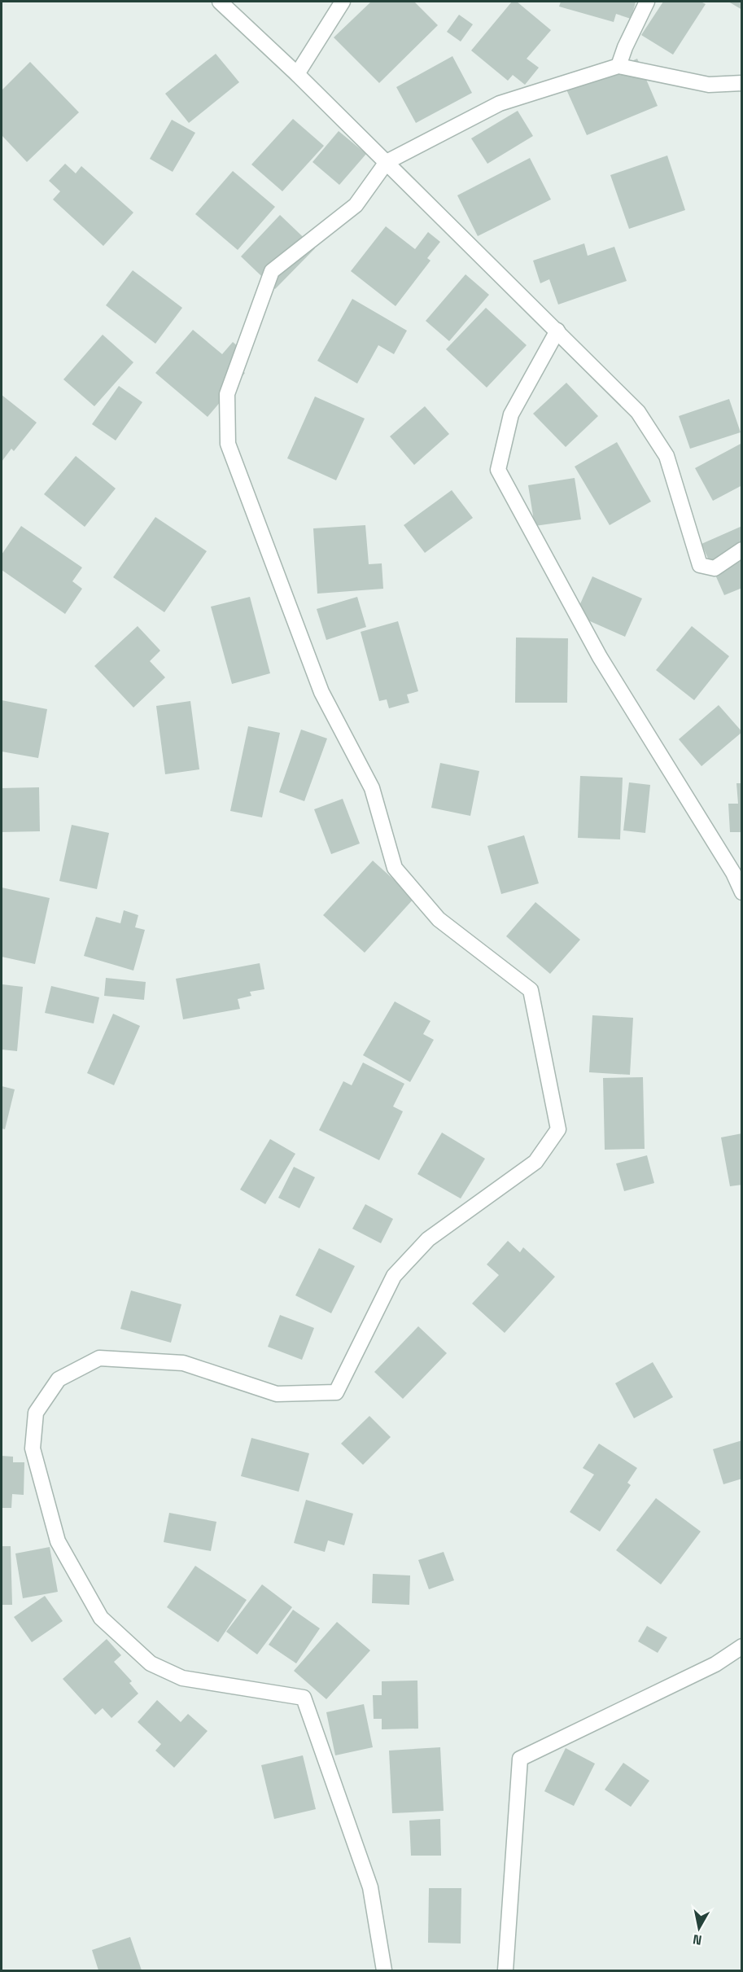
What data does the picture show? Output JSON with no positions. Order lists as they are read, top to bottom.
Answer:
{
  "north": "bottom"
}
